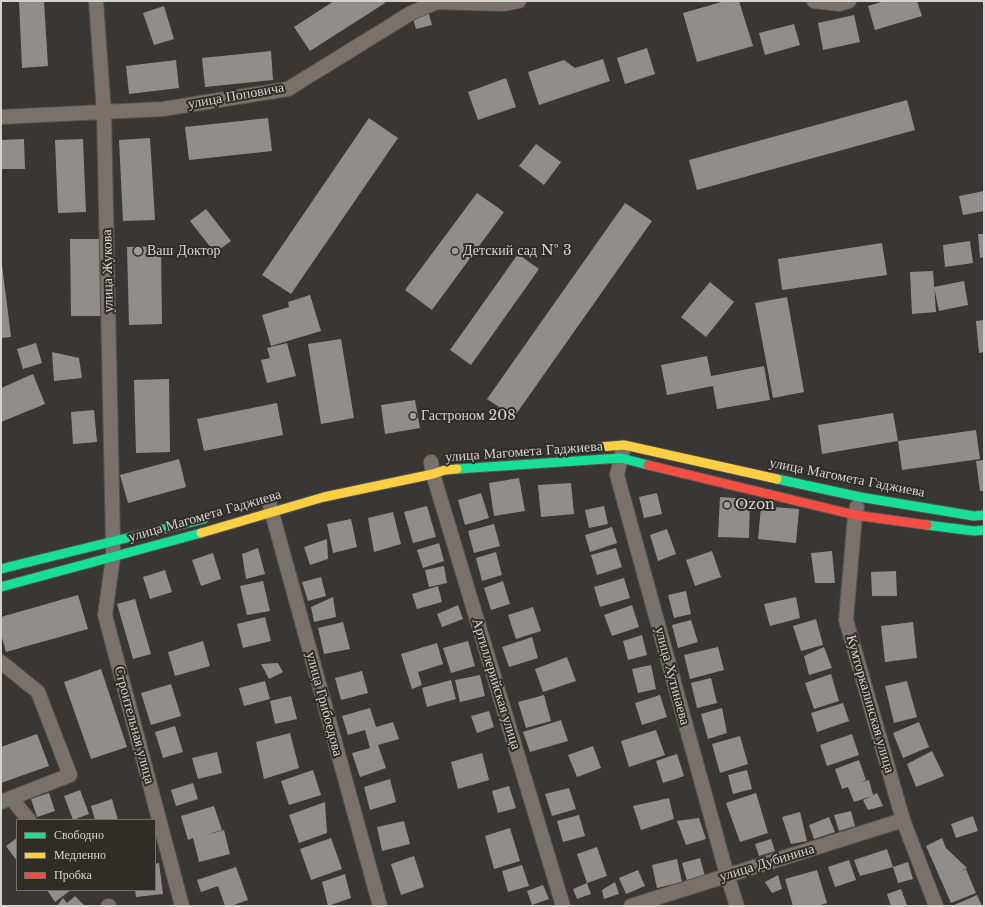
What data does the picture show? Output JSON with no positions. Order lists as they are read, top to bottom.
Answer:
{
  "streets": {
    "main road": ["улица Магомета Гаджиева"],
    "street": [
      "улица Поповича",
      "улица Жукова",
      "улица Хутинаева",
      "Артиллерийская улица",
      "улица Грибоедова",
      "Кумторкалинская улица",
      "Строительная улица",
      "улица Дубинина"
    ]
  },
  "crossings": [
    ["улица Поповича", "улица Жукова"],
    ["улица Жукова", "улица Магомета Гаджиева"],
    ["улица Жукова", "Строительная улица"],
    ["улица Магомета Гаджиева", "улица Хутинаева"],
    ["улица Магомета Гаджиева", "Артиллерийская улица"],
    ["улица Магомета Гаджиева", "улица Грибоедова"],
    ["улица Магомета Гаджиева", "Кумторкалинская улица"],
    ["улица Магомета Гаджиева", "Строительная улица"],
    ["улица Хутинаева", "улица Дубинина"],
    ["Кумторкалинская улица", "улица Дубинина"]
  ],
  "places": [
    "Ваш Доктор",
    "Детский сад № 3",
    "Гастроном 208",
    "Ozon"
  ],
  "legend": ["Свободно", "Медленно", "Пробка"]
}
